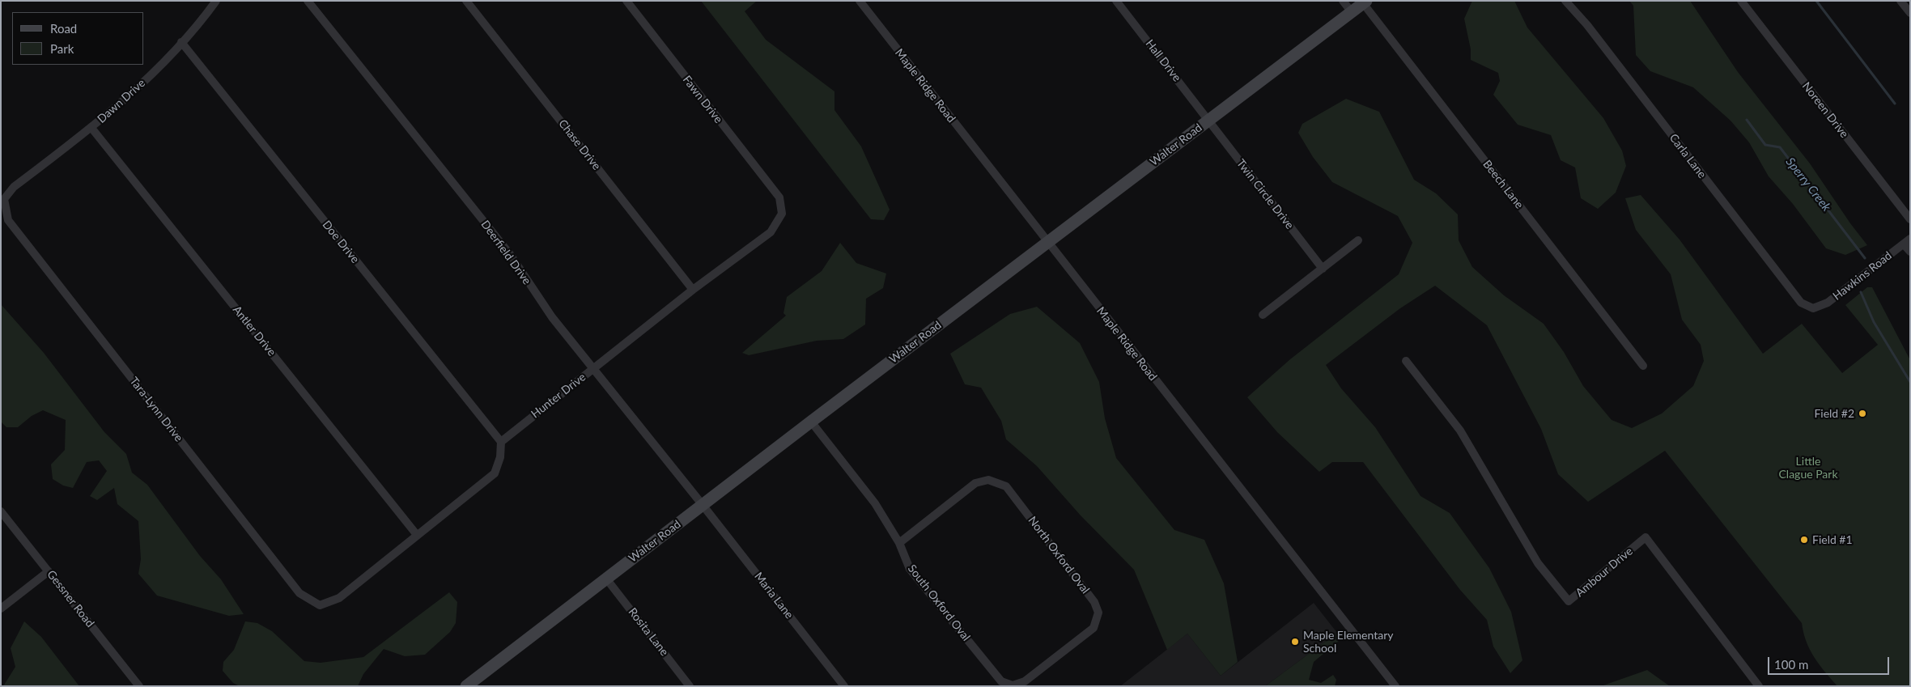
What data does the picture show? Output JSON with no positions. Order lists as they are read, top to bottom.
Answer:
{
  "streets": {
    "street": [
      "Hall Drive",
      "Maple Ridge Road",
      "Fawn Drive",
      "Dawn Drive",
      "Noreen Drive",
      "Chase Drive",
      "Walter Road",
      "Carla Lane",
      "Beech Lane",
      "Twin Circle Drive",
      "Doe Drive",
      "Deerfield Drive",
      "Hawkins Road",
      "Antler Drive",
      "Hunter Drive",
      "Tara-Lynn Drive",
      "North Oxford Oval",
      "Ambour Drive",
      "Maria Lane",
      "Gessner Road",
      "South Oxford Oval",
      "Rosita Lane"
    ]
  },
  "crossings": [
    ["Hall Drive", "Walter Road"],
    ["Hall Drive", "Twin Circle Drive"],
    ["Maple Ridge Road", "Walter Road"],
    ["Fawn Drive", "Hunter Drive"],
    ["Dawn Drive", "Doe Drive"],
    ["Dawn Drive", "Antler Drive"],
    ["Dawn Drive", "Tara-Lynn Drive"],
    ["Chase Drive", "Hunter Drive"],
    ["Walter Road", "Beech Lane"],
    ["Walter Road", "Twin Circle Drive"],
    ["Walter Road", "Deerfield Drive"],
    ["Walter Road", "Maria Lane"],
    ["Walter Road", "South Oxford Oval"],
    ["Walter Road", "Rosita Lane"],
    ["Carla Lane", "Hawkins Road"],
    ["Doe Drive", "Hunter Drive"],
    ["Deerfield Drive", "Hunter Drive"],
    ["Deerfield Drive", "Maria Lane"],
    ["Antler Drive", "Tara-Lynn Drive"],
    ["North Oxford Oval", "South Oxford Oval"]
  ],
  "water": ["Sperry Creek"],
  "parks": ["Little Clague Park"],
  "places": ["Field #2", "Field #1", "Maple Elementary School"],
  "legend": ["Road", "Park"],
  "scale_bar": "100 m"
}
